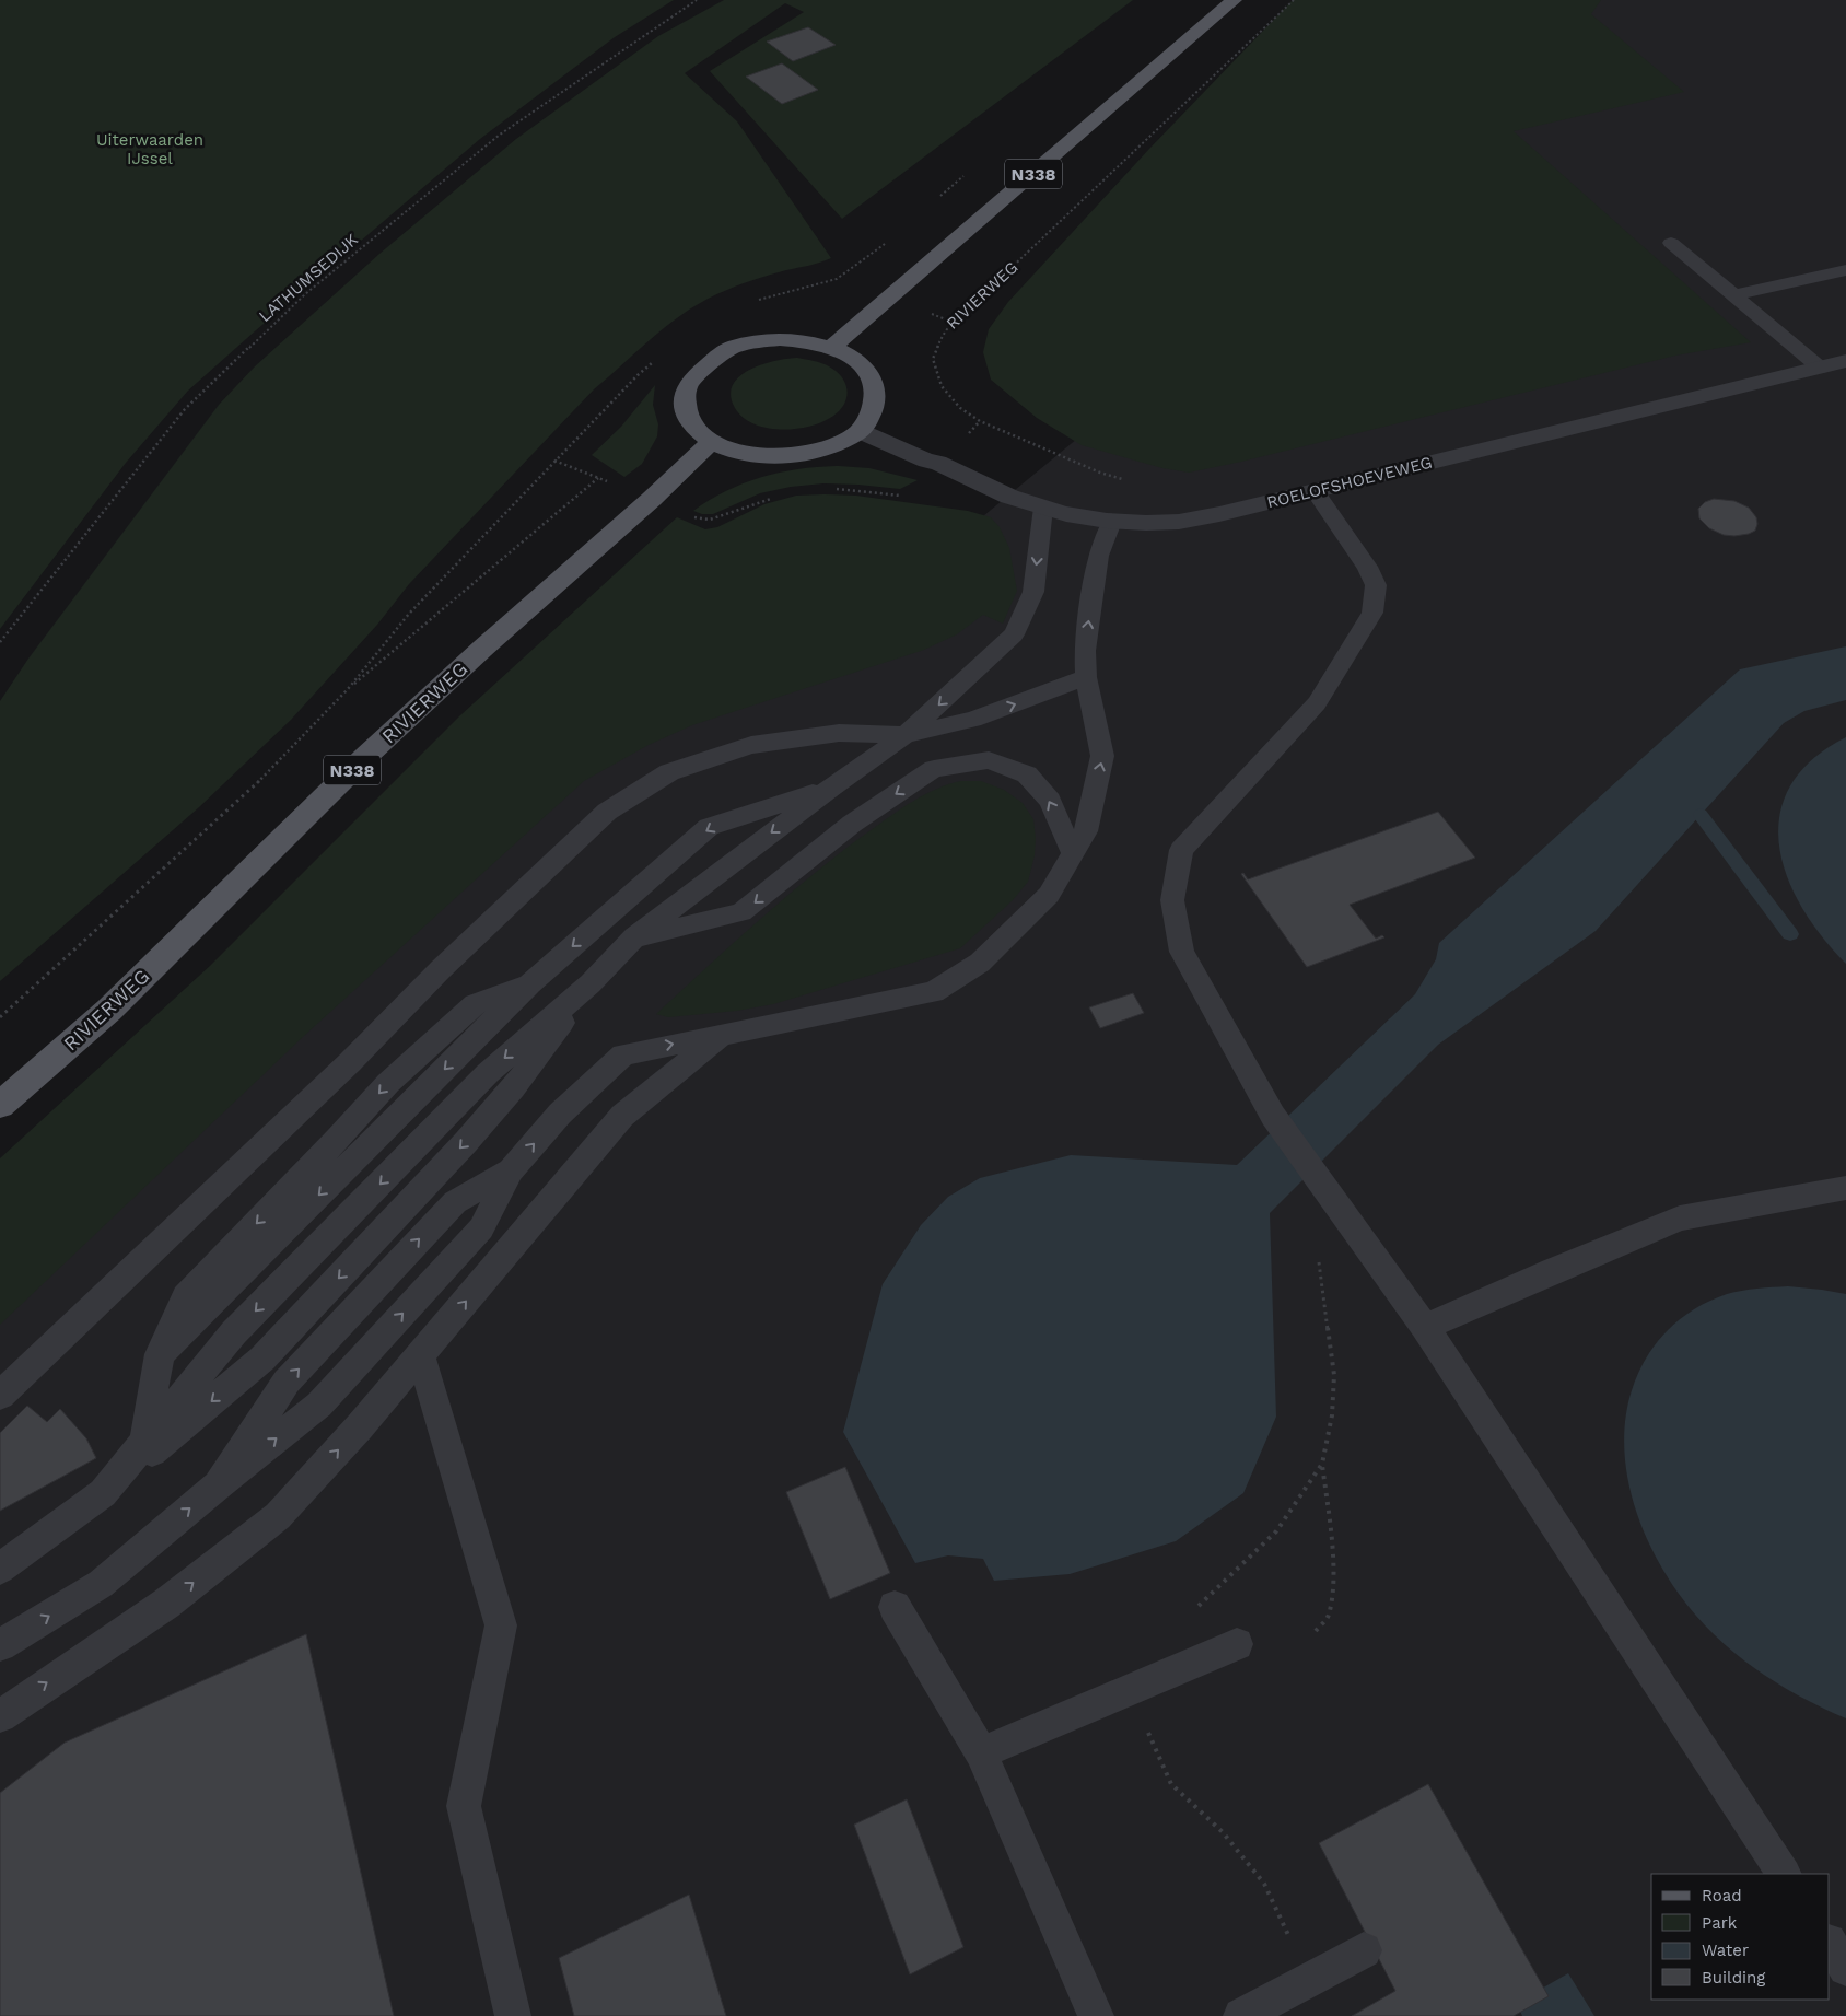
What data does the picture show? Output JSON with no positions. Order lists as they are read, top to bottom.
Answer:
{
  "streets": {
    "main road": ["N338", "RIVIERWEG"],
    "street": ["ROELOFSHOEVEWEG"],
    "path": ["LATHUMSEDIJK"]
  },
  "crossings": [
    ["N338", "RIVIERWEG"],
    ["N338", "ROELOFSHOEVEWEG"],
    ["RIVIERWEG", "ROELOFSHOEVEWEG"]
  ],
  "parks": ["Uiterwaarden IJssel"],
  "legend": [
    "Road",
    "Park",
    "Water",
    "Building"
  ]
}
